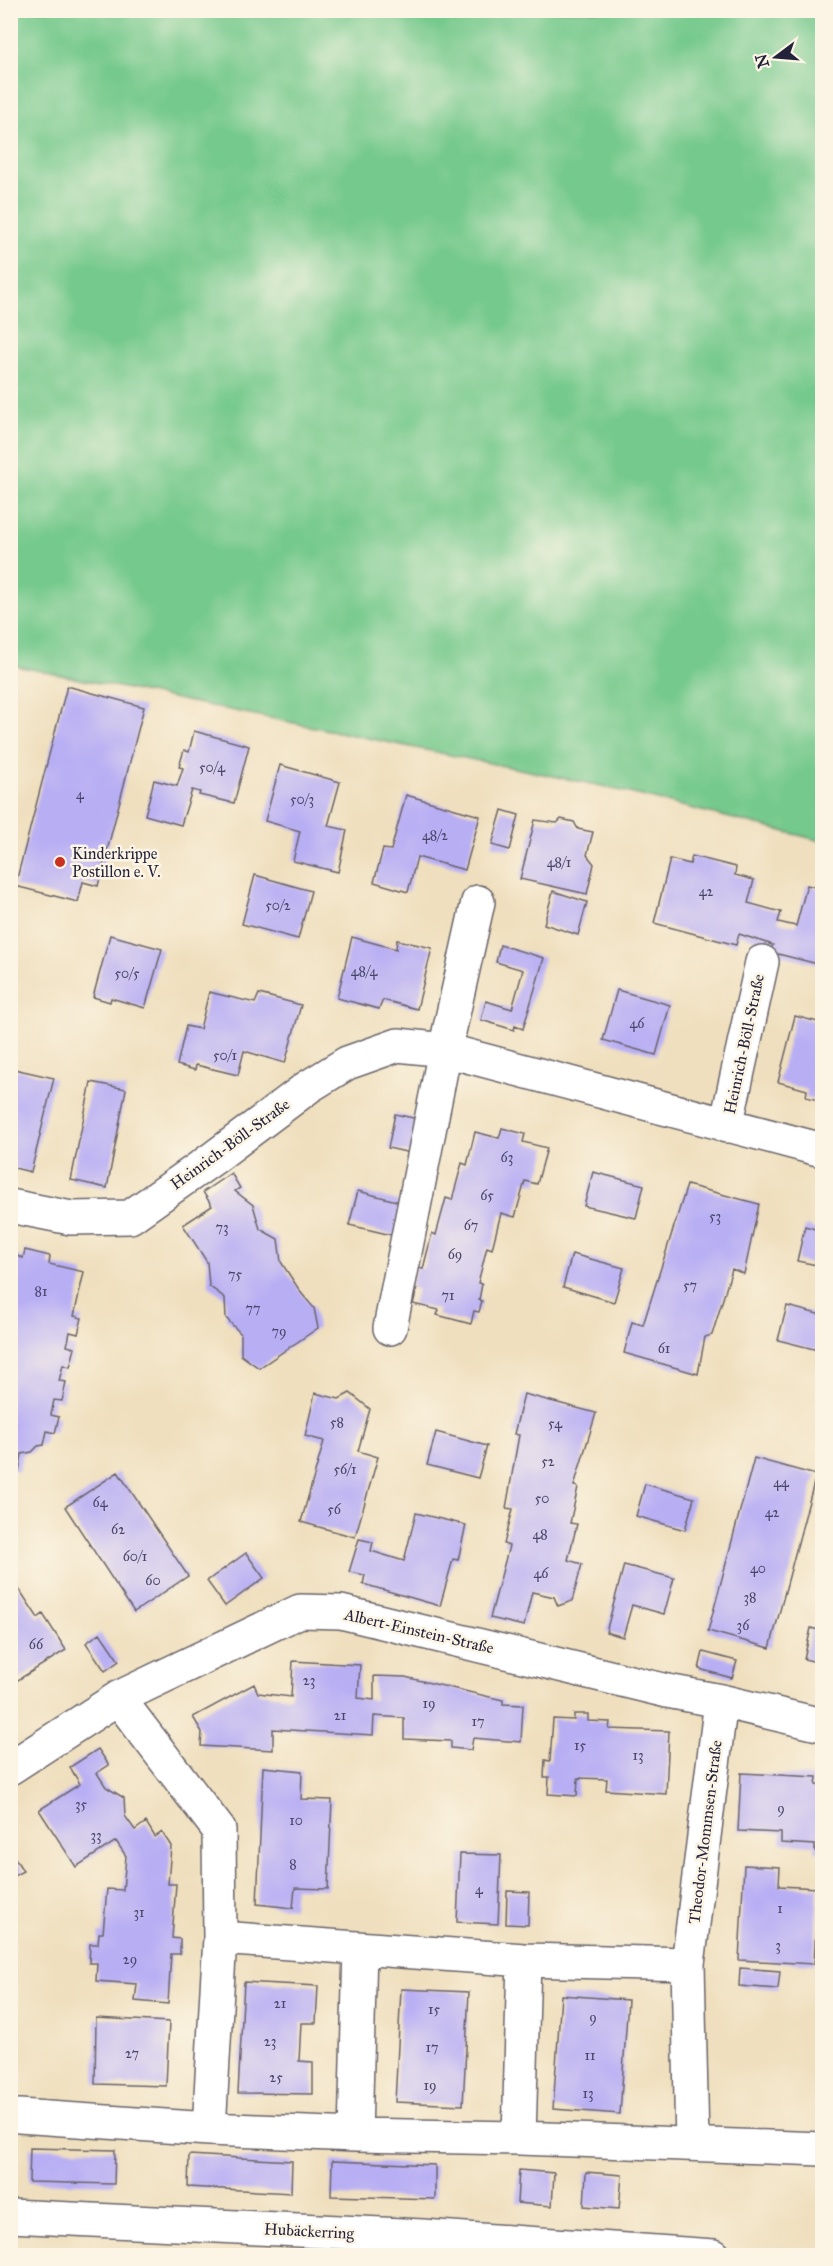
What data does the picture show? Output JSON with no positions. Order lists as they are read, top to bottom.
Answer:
{
  "streets": {
    "street": [
      "Heinrich-Böll-Straße",
      "Albert-Einstein-Straße",
      "Theodor-Mommsen-Straße",
      "Hubäckerring"
    ]
  },
  "crossings": [
    ["Albert-Einstein-Straße", "Theodor-Mommsen-Straße"]
  ],
  "places": ["Kinderkrippe Postillon e. V."],
  "house_numbers": [
    "50/4",
    "4",
    "50/3",
    "48/2",
    "48/1",
    "42",
    "50/2",
    "48/4",
    "50/5",
    "46",
    "50/1",
    "63",
    "65",
    "53",
    "67",
    "73",
    "69",
    "75",
    "57",
    "81",
    "71",
    "77",
    "79",
    "61",
    "58",
    "54",
    "52",
    "56/1",
    "44",
    "50",
    "64",
    "56",
    "42",
    "62",
    "48",
    "60/1",
    "40",
    "46",
    "60",
    "38",
    "36",
    "66",
    "23",
    "19",
    "21",
    "17",
    "15",
    "13",
    "35",
    "9",
    "10",
    "33",
    "8",
    "4",
    "1",
    "31",
    "3",
    "29",
    "21",
    "15",
    "9",
    "23",
    "17",
    "27",
    "11",
    "25",
    "19",
    "13"
  ],
  "north": "left"
}
